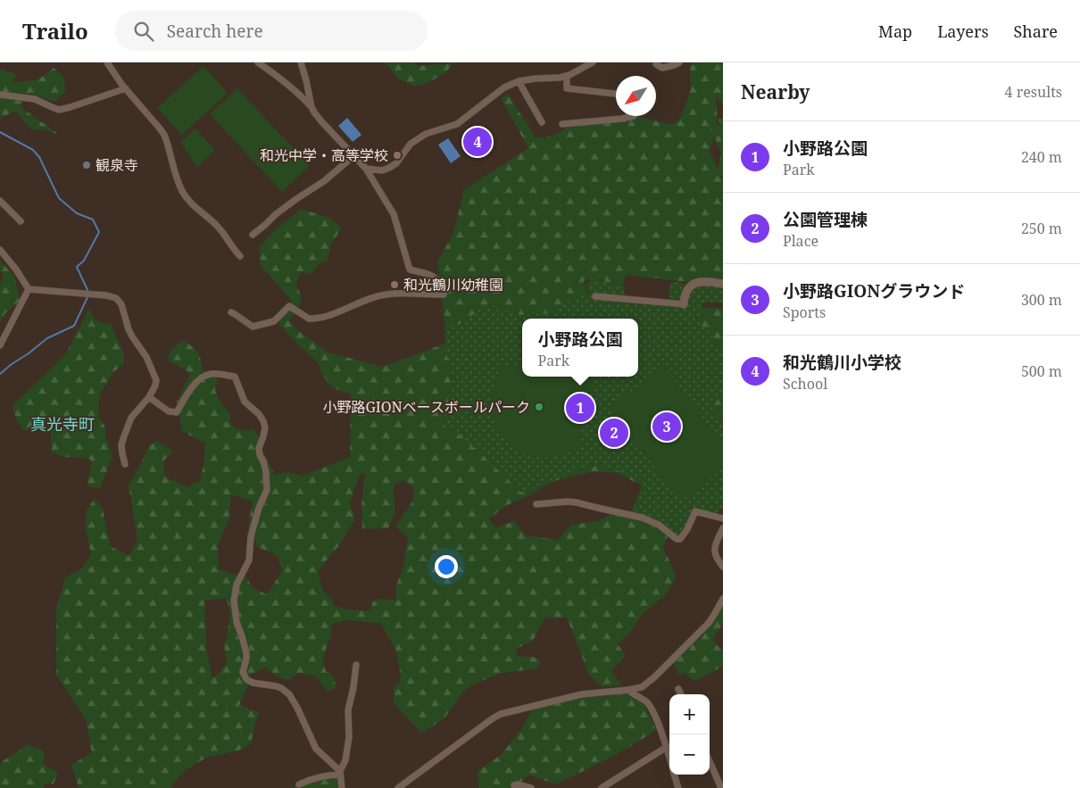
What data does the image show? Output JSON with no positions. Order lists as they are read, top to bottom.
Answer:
{
  "districts": ["真光寺町"],
  "places": [
    "和光中学・高等学校",
    "観泉寺",
    "和光鶴川幼稚園",
    "小野路GIONベースボールパーク"
  ],
  "north": "bottom left",
  "page": {
    "header": "Trailo",
    "search": "Search here",
    "nav": ["Map", "Layers", "Share"],
    "heading": ["Nearby", "4 results"],
    "list": [
      {
        "mark": "1",
        "name": "小野路公園",
        "note": "Park",
        "value": "240 m"
      },
      {
        "mark": "2",
        "name": "公園管理棟",
        "note": "Place",
        "value": "250 m"
      },
      {
        "mark": "3",
        "name": "小野路GIONグラウンド",
        "note": "Sports",
        "value": "300 m"
      },
      {
        "mark": "4",
        "name": "和光鶴川小学校",
        "note": "School",
        "value": "500 m"
      }
    ],
    "pins": [
      "4",
      "1",
      "3",
      "2"
    ],
    "popup": ["小野路公園", "Park"],
    "map_buttons": ["+", "−"]
  }
}
